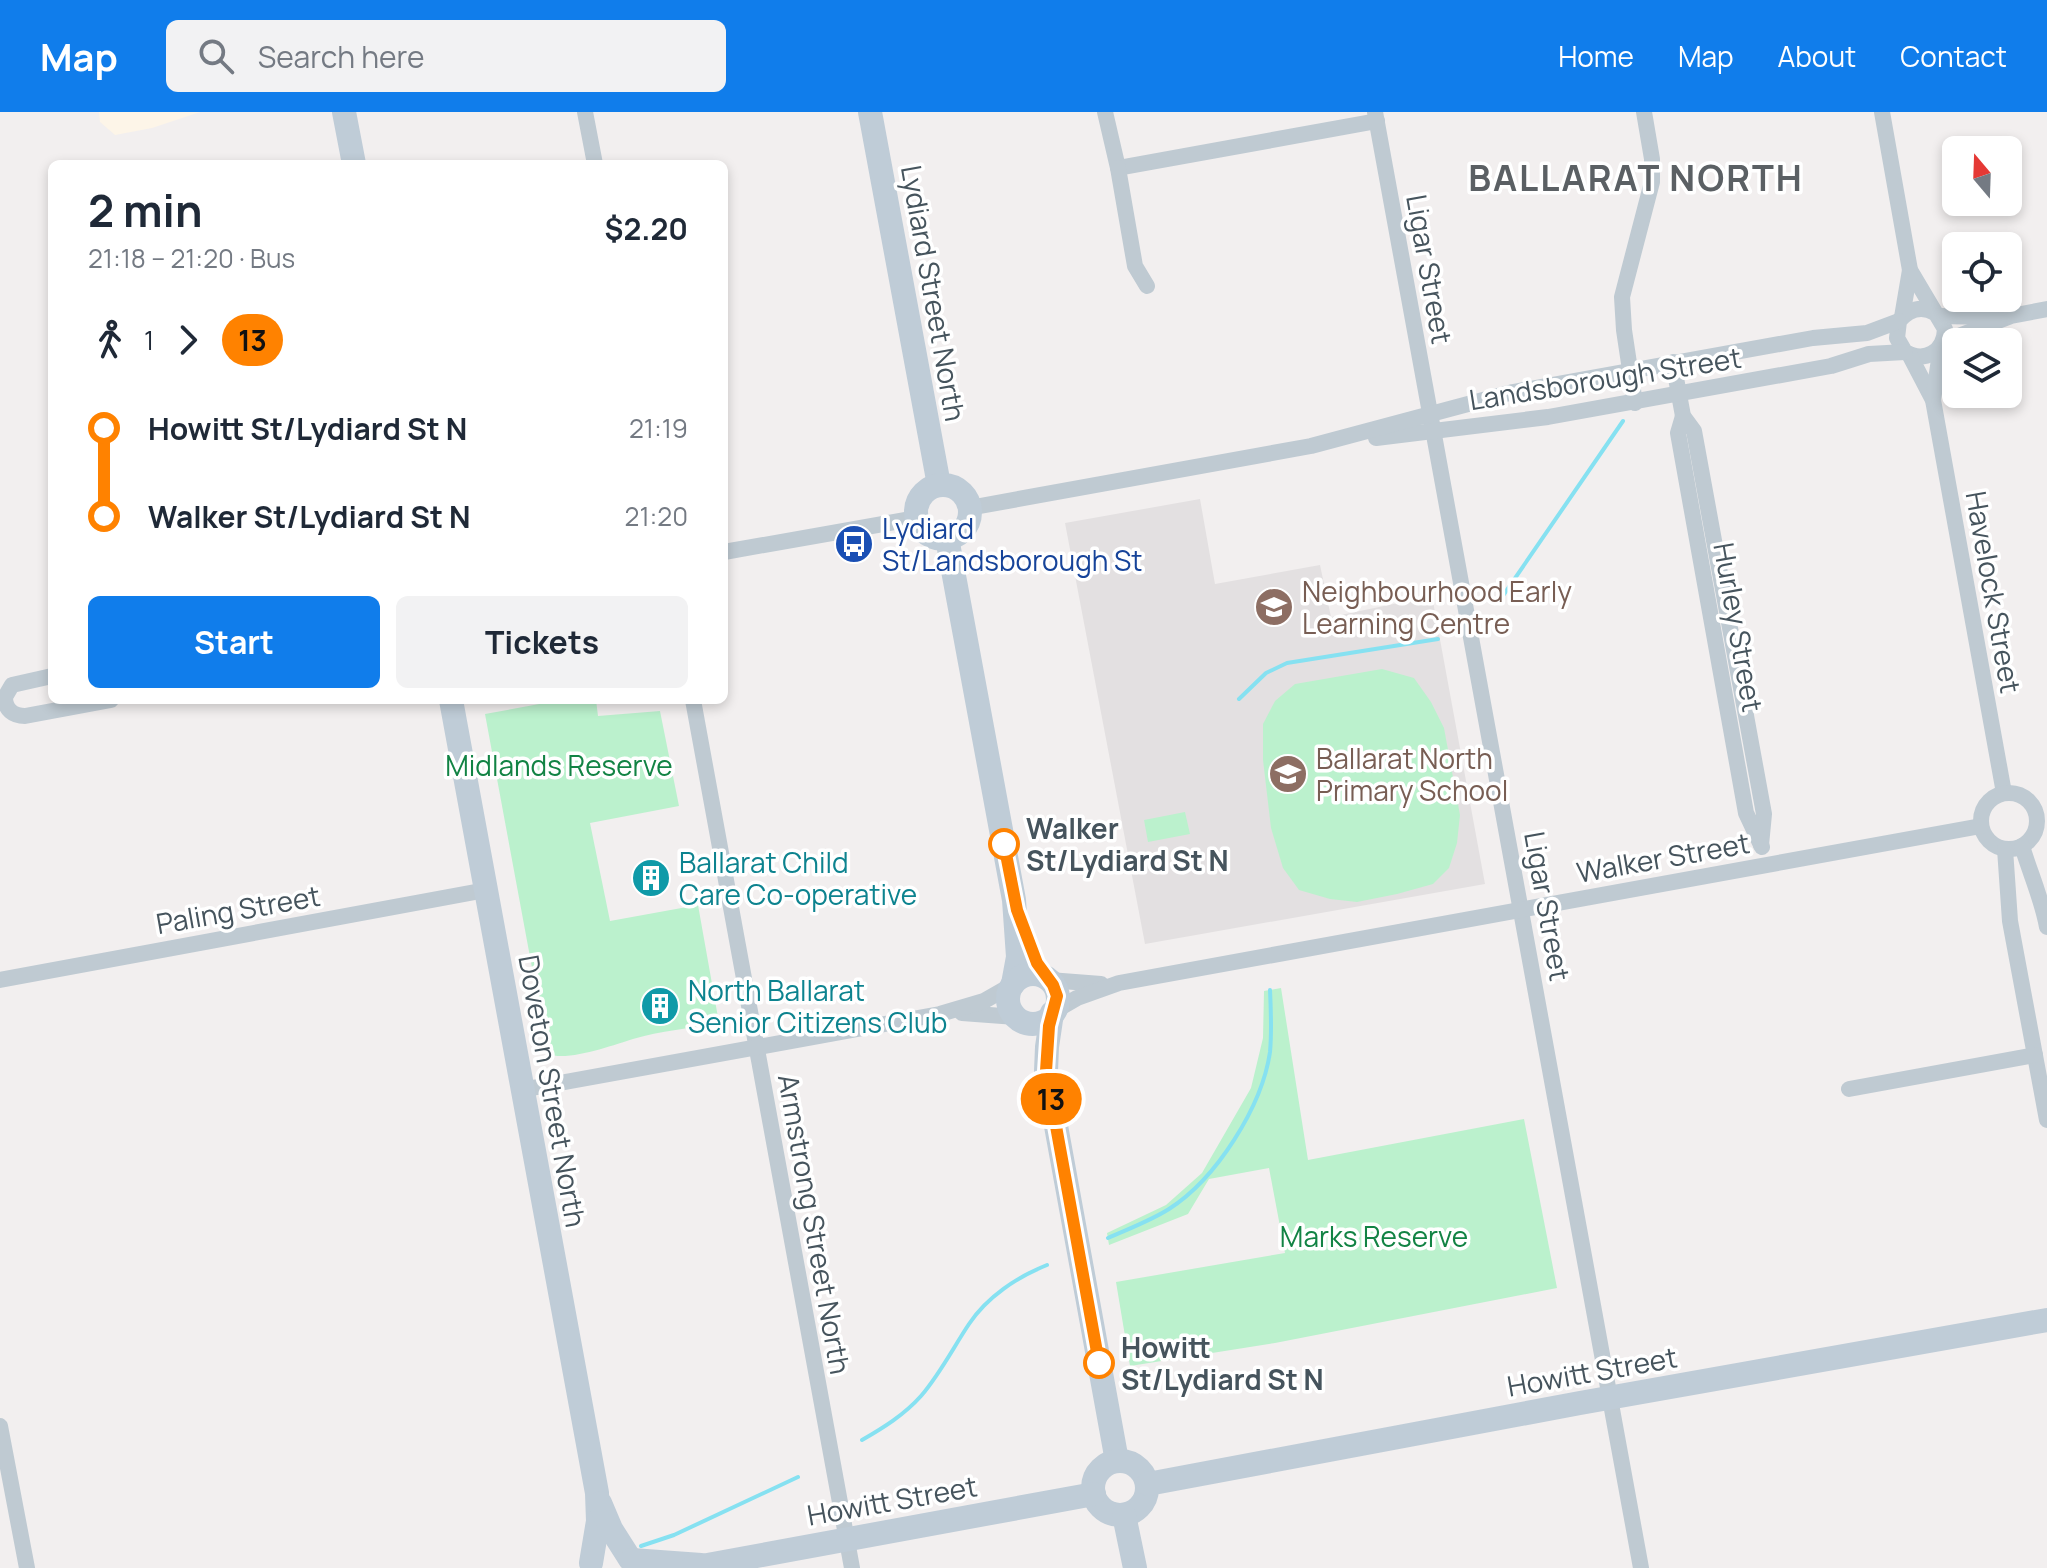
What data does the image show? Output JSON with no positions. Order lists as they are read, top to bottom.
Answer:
{
  "streets": {
    "street": [
      "Ligar Street",
      "Lydiard Street North",
      "Landsborough Street",
      "Havelock Street",
      "Hurley Street",
      "Walker Street",
      "Paling Street",
      "Doveton Street North",
      "Armstrong Street North",
      "Howitt Street"
    ]
  },
  "crossings": [
    ["Ligar Street", "Landsborough Street"],
    ["Ligar Street", "Walker Street"],
    ["Ligar Street", "Howitt Street"],
    ["Lydiard Street North", "Landsborough Street"],
    ["Landsborough Street", "Havelock Street"],
    ["Landsborough Street", "Hurley Street"],
    ["Havelock Street", "Walker Street"],
    ["Hurley Street", "Walker Street"],
    ["Paling Street", "Doveton Street North"],
    ["Doveton Street North", "Howitt Street"],
    ["Armstrong Street North", "Howitt Street"]
  ],
  "districts": ["BALLARAT NORTH"],
  "parks": ["Midlands Reserve", "Marks Reserve"],
  "places": {
    "bus stop": ["Lydiard St/Landsborough St"],
    "school or university": ["Neighbourhood Early Learning Centre", "Ballarat North Primary School"],
    "other": ["Walker St/Lydiard St N", "Howitt St/Lydiard St N"],
    "building": ["Ballarat Child Care Co-operative", "North Ballarat Senior Citizens Club"]
  },
  "lines": ["bus line 13"],
  "north": "top",
  "page": {
    "header": "Map",
    "search": "Search here",
    "nav": [
      "Home",
      "Map",
      "About",
      "Contact"
    ],
    "on_map": "13",
    "heading": ["2 min", "21:18 – 21:20 · Bus", "$2.20"],
    "legs": ["1", "13"],
    "list": [
      {
        "name": "Howitt St/Lydiard St N",
        "value": "21:19"
      },
      {
        "name": "Walker St/Lydiard St N",
        "value": "21:20"
      }
    ],
    "buttons": ["Start", "Tickets"]
  }
}
